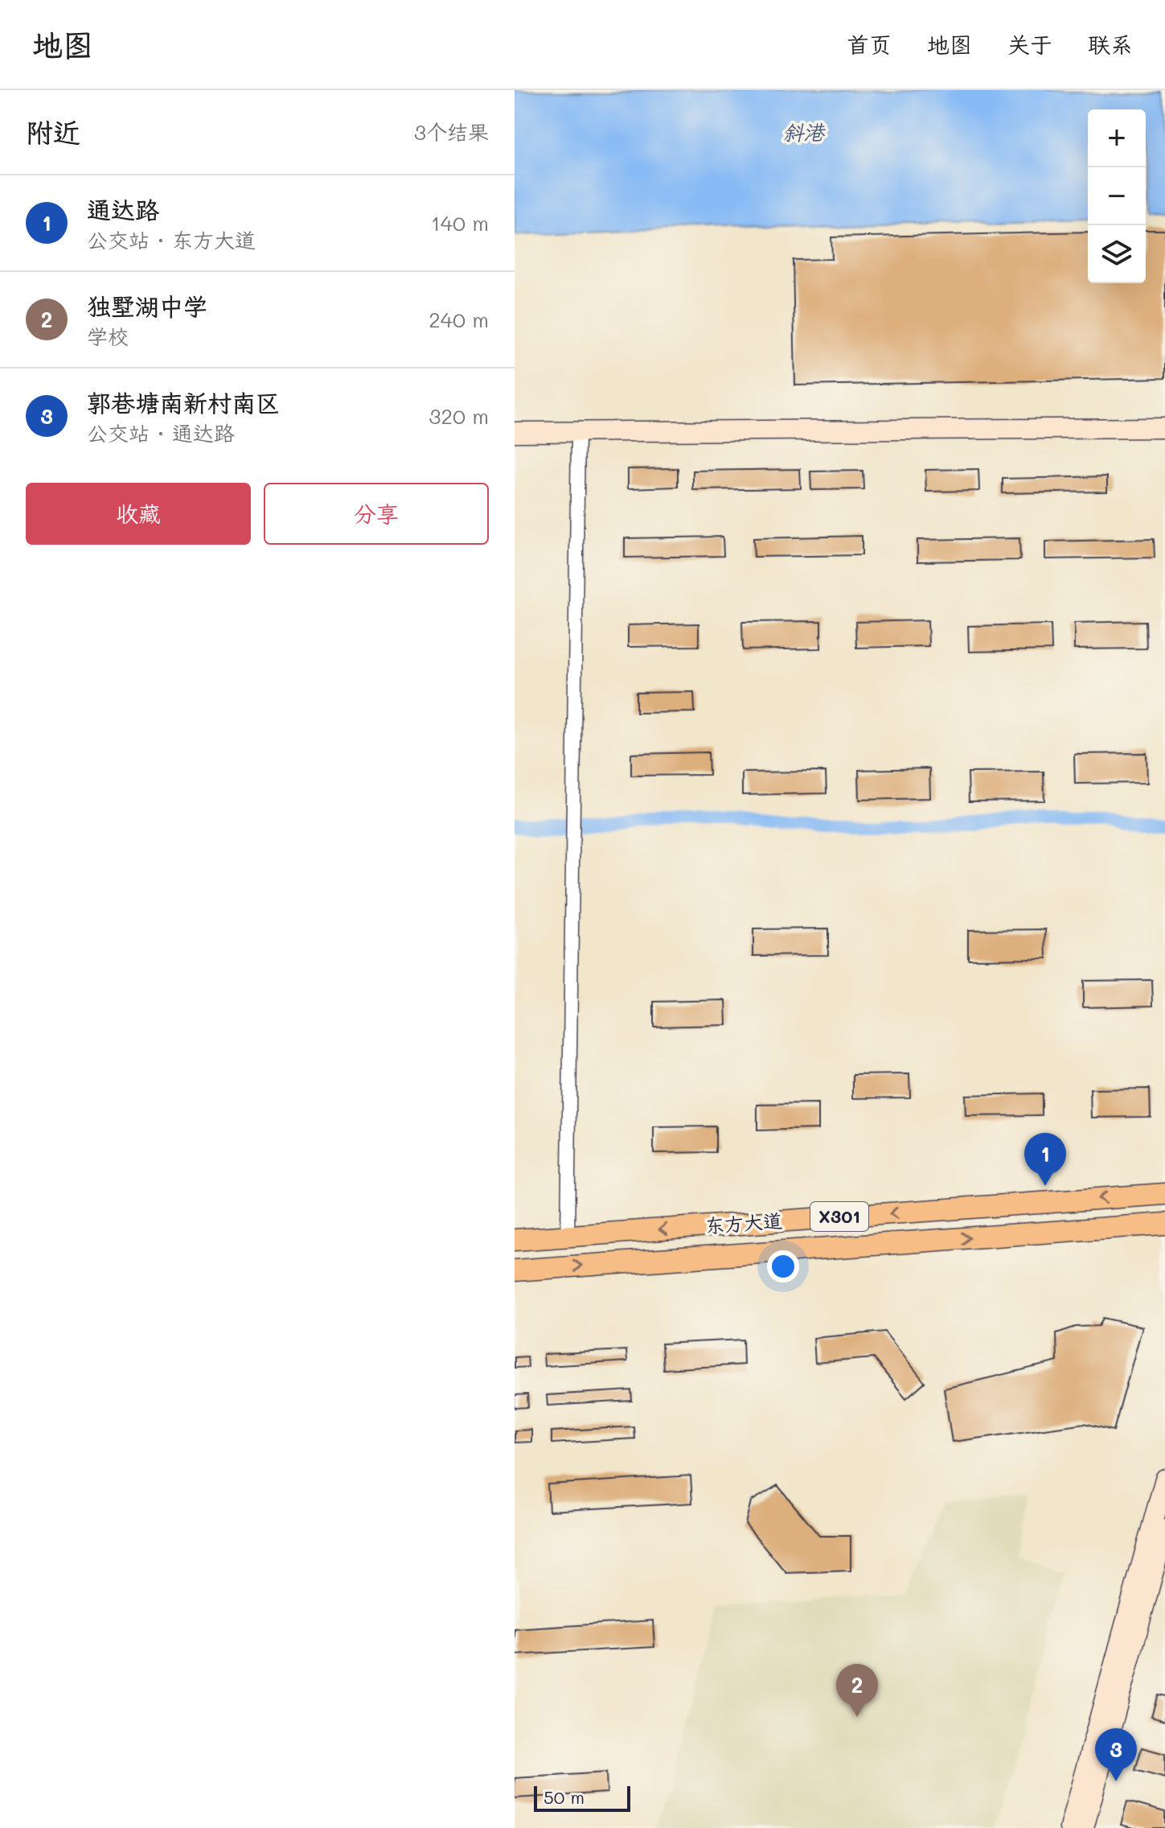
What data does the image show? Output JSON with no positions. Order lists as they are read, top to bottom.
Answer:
{
  "streets": {
    "main road": ["X301", "东方大道"]
  },
  "water": ["斜港"],
  "scale_bar": "50 m",
  "page": {
    "header": "地图",
    "nav": [
      "首页",
      "地图",
      "关于",
      "联系"
    ],
    "heading": ["附近", "3个结果"],
    "map_buttons": ["+", "−"],
    "list": [
      {
        "mark": "1",
        "name": "通达路",
        "note": "公交站 · 东方大道",
        "value": "140 m"
      },
      {
        "mark": "2",
        "name": "独墅湖中学",
        "note": "学校",
        "value": "240 m"
      },
      {
        "mark": "3",
        "name": "郭巷塘南新村南区",
        "note": "公交站 · 通达路",
        "value": "320 m"
      }
    ],
    "buttons": ["收藏", "分享"],
    "pins": ["1", "2", "3"],
    "scale": "50 m"
  }
}
